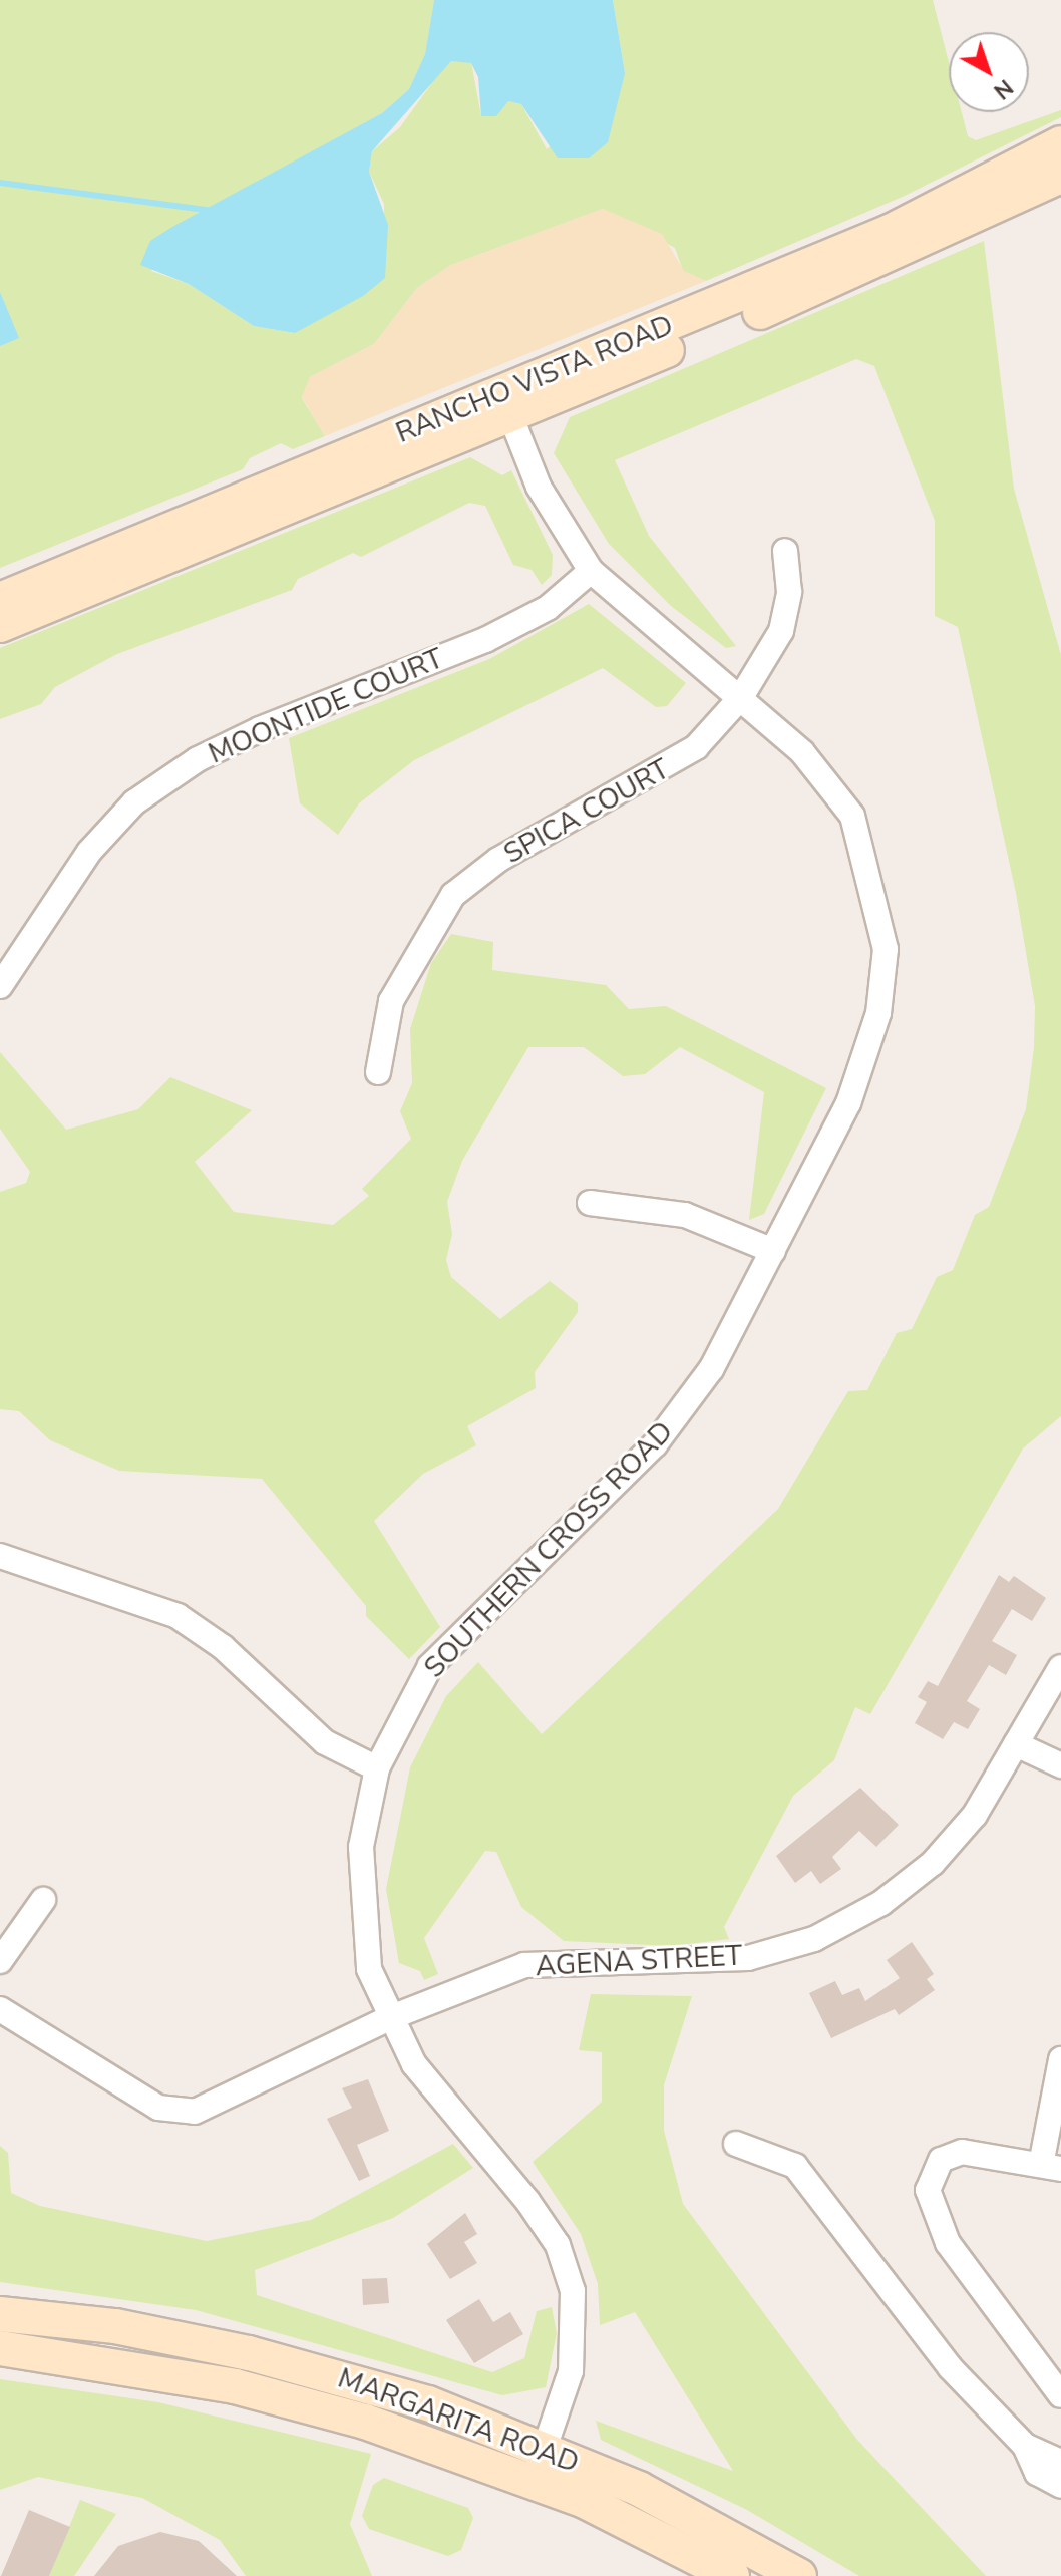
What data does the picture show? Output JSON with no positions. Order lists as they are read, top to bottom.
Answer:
{
  "streets": {
    "main road": ["RANCHO VISTA ROAD", "MARGARITA ROAD"],
    "street": [
      "MOONTIDE COURT",
      "SPICA COURT",
      "SOUTHERN CROSS ROAD",
      "AGENA STREET"
    ]
  },
  "crossings": [
    ["RANCHO VISTA ROAD", "SOUTHERN CROSS ROAD"],
    ["MOONTIDE COURT", "SOUTHERN CROSS ROAD"],
    ["SPICA COURT", "SOUTHERN CROSS ROAD"],
    ["SOUTHERN CROSS ROAD", "AGENA STREET"],
    ["SOUTHERN CROSS ROAD", "MARGARITA ROAD"]
  ],
  "north": "bottom right"
}
